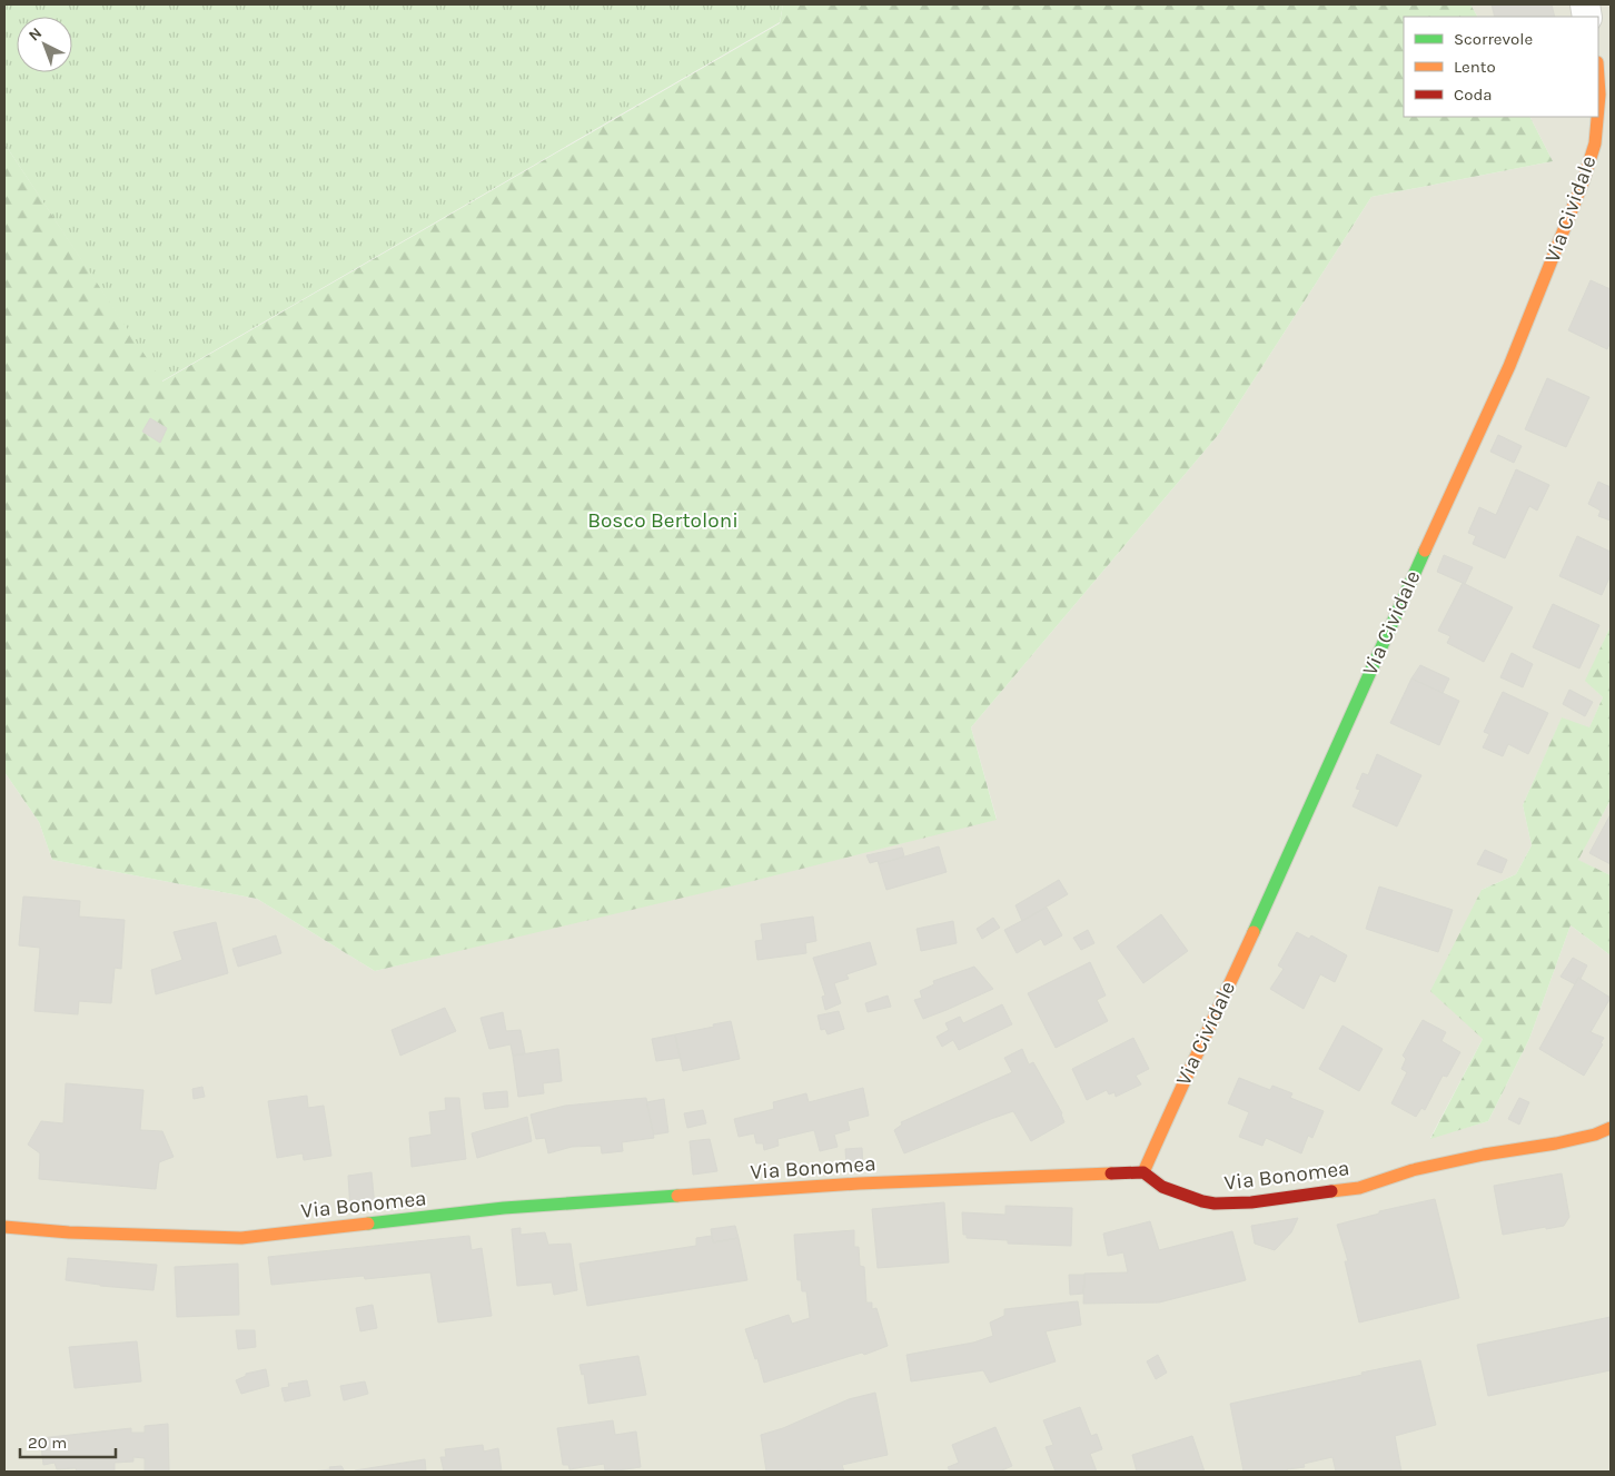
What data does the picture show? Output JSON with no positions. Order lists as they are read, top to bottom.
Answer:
{
  "streets": {
    "street": ["Via Cividale", "Via Bonomea"]
  },
  "crossings": [
    ["Via Cividale", "Via Bonomea"]
  ],
  "parks": ["Bosco Bertoloni"],
  "legend": ["Scorrevole", "Lento", "Coda"],
  "scale_bar": "20 m",
  "north": "top left"
}
